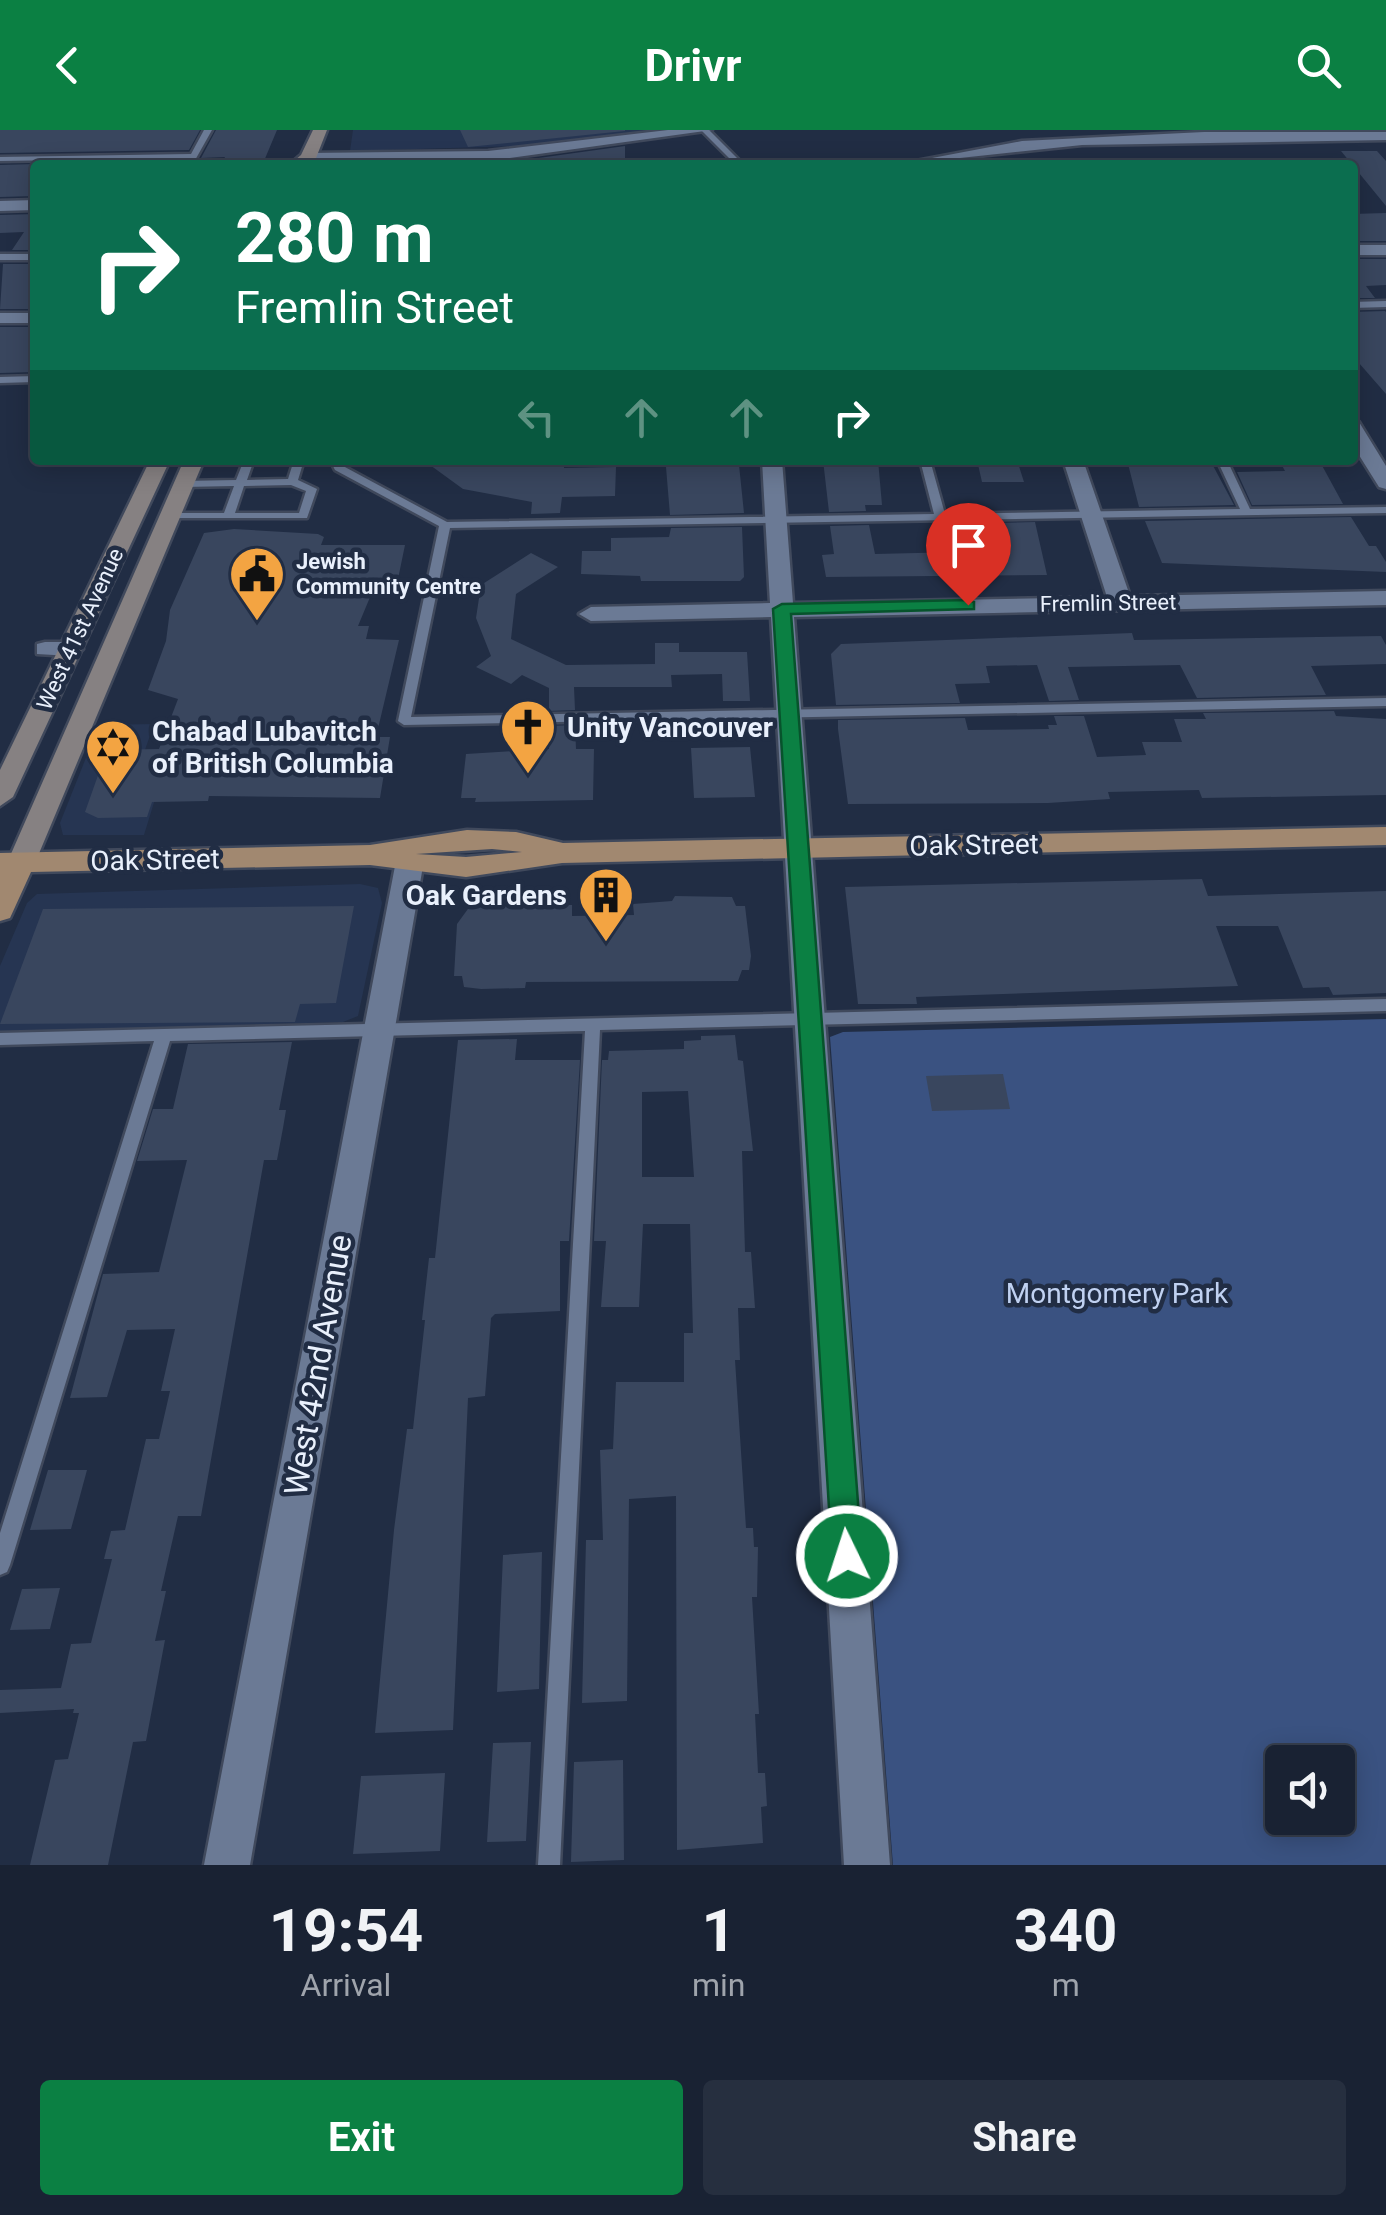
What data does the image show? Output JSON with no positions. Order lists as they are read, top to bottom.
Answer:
{
  "streets": {
    "main road": ["West 41st Avenue", "Oak Street"],
    "street": ["Fremlin Street", "West 42nd Avenue"]
  },
  "crossings": [
    ["West 41st Avenue", "Oak Street"],
    ["Oak Street", "West 42nd Avenue"]
  ],
  "parks": ["Montgomery Park"],
  "places": {
    "public building": ["Jewish Community Centre"],
    "church": ["Unity Vancouver"],
    "synagogue": ["Chabad Lubavitch of British Columbia"],
    "building": ["Oak Gardens"]
  },
  "page": {
    "header": "Drivr",
    "turn": ["280 m", "Fremlin Street"],
    "eta": [
      "19:54",
      "Arrival",
      "1",
      "min",
      "340",
      "m"
    ],
    "buttons": ["Exit", "Share"]
  }
}
